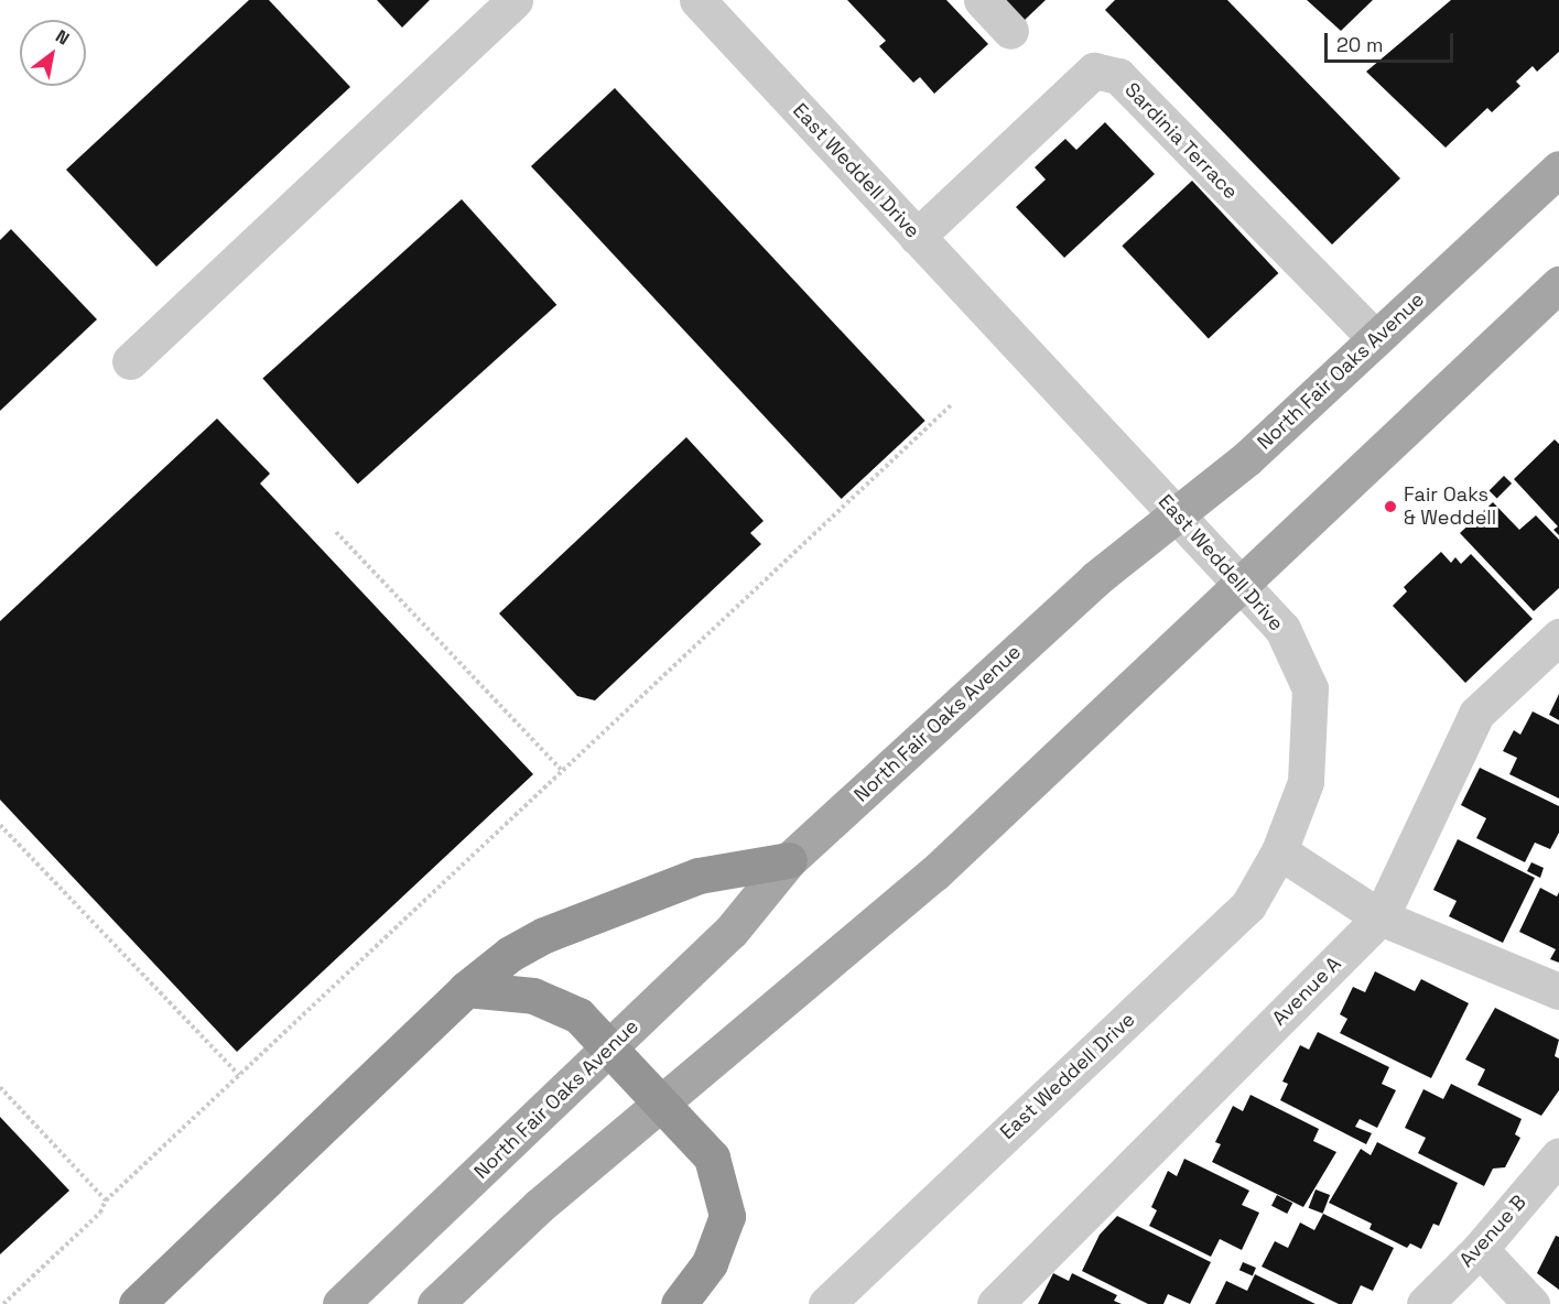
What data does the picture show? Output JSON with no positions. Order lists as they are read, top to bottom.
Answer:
{
  "streets": {
    "main road": ["North Fair Oaks Avenue"],
    "street": [
      "Sardinia Terrace",
      "East Weddell Drive",
      "Avenue A",
      "Avenue B"
    ]
  },
  "crossings": [
    ["Sardinia Terrace", "East Weddell Drive"],
    ["Sardinia Terrace", "North Fair Oaks Avenue"],
    ["East Weddell Drive", "North Fair Oaks Avenue"]
  ],
  "places": ["Fair Oaks & Weddell"],
  "scale_bar": "20 m",
  "north": "top right"
}
